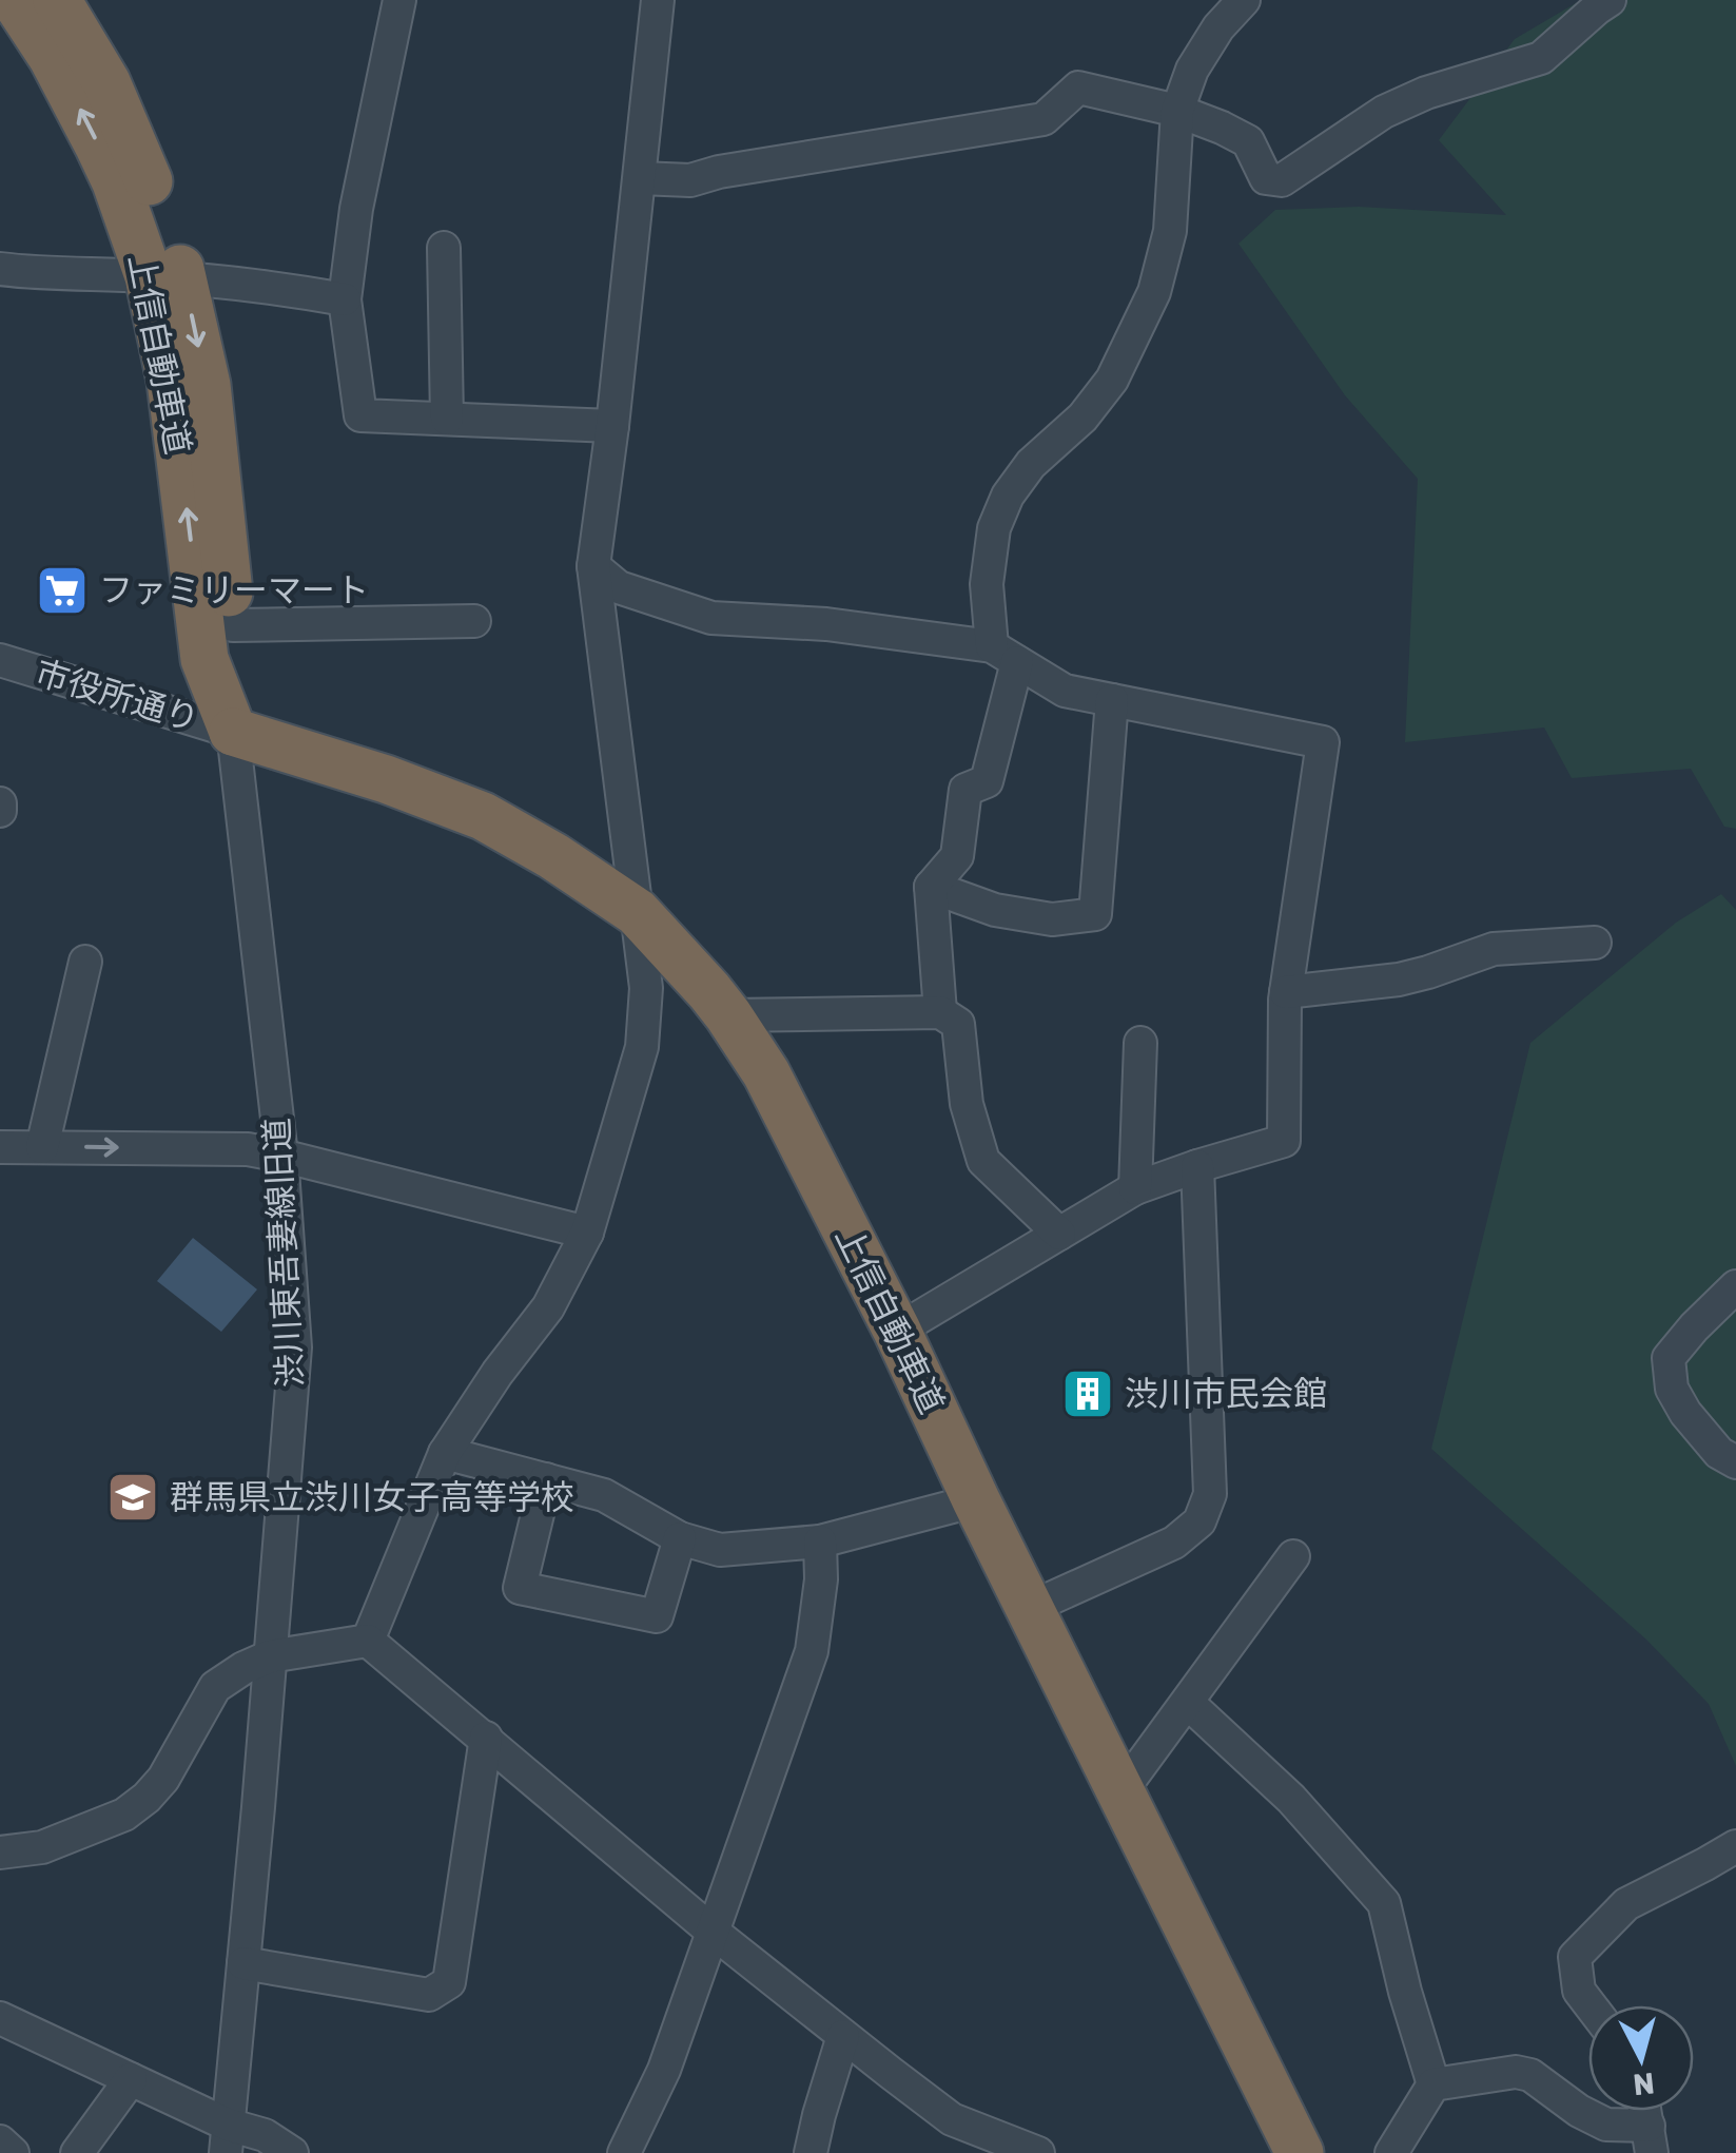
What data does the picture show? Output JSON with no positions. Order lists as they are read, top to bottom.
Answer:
{
  "streets": {
    "highway": ["上信自動車道"],
    "street": ["市役所通り", "渋川東吾妻線旧道"]
  },
  "crossings": [
    ["上信自動車道", "市役所通り"],
    ["上信自動車道", "渋川東吾妻線旧道"],
    ["市役所通り", "渋川東吾妻線旧道"]
  ],
  "places": {
    "supermarket": ["ファミリーマート"],
    "building": ["渋川市民会館"],
    "school or university": ["群馬県立渋川女子高等学校"]
  },
  "north": "bottom"
}
